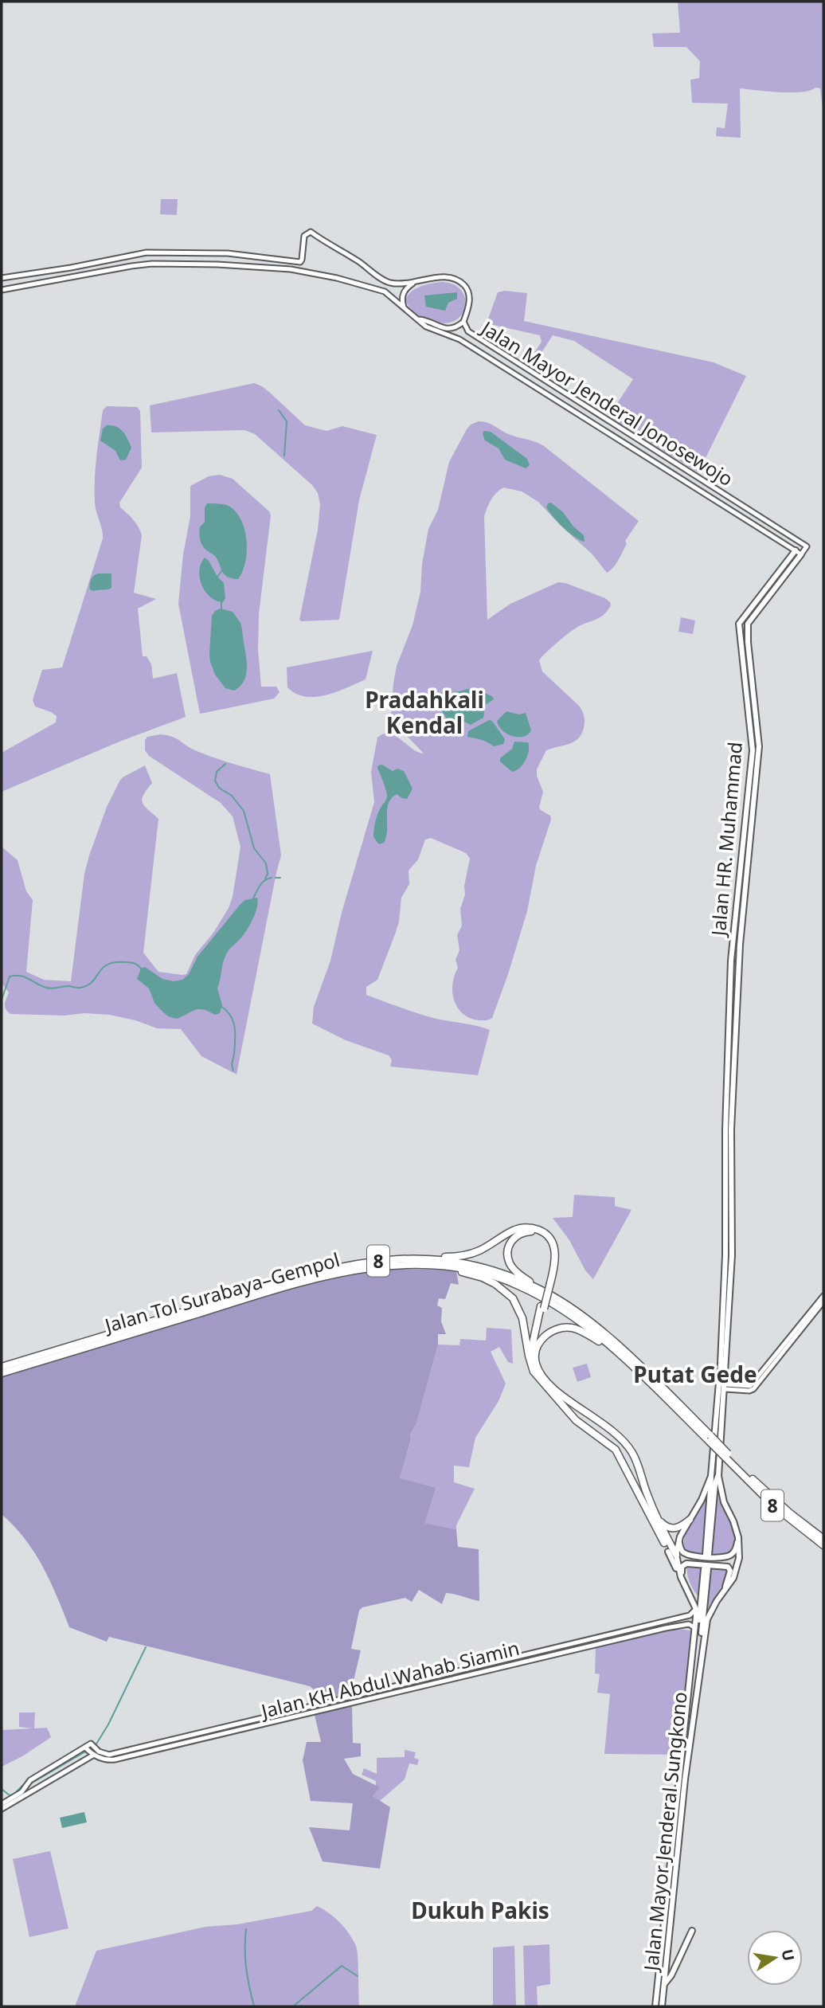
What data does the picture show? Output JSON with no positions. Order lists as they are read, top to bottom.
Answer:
{
  "streets": {
    "highway": ["8", "Jalan Tol Surabaya–Gempol"],
    "main road": [
      "Jalan Mayor Jenderal Jonosewojo",
      "Jalan HR. Muhammad",
      "Jalan KH Abdul Wahab Siamin",
      "Jalan Mayor Jenderal Sungkono"
    ]
  },
  "crossings": [
    ["Jalan Mayor Jenderal Jonosewojo", "Jalan HR. Muhammad"]
  ],
  "districts": ["Pradahkali Kendal", "Putat Gede", "Dukuh Pakis"],
  "north": "right"
}
